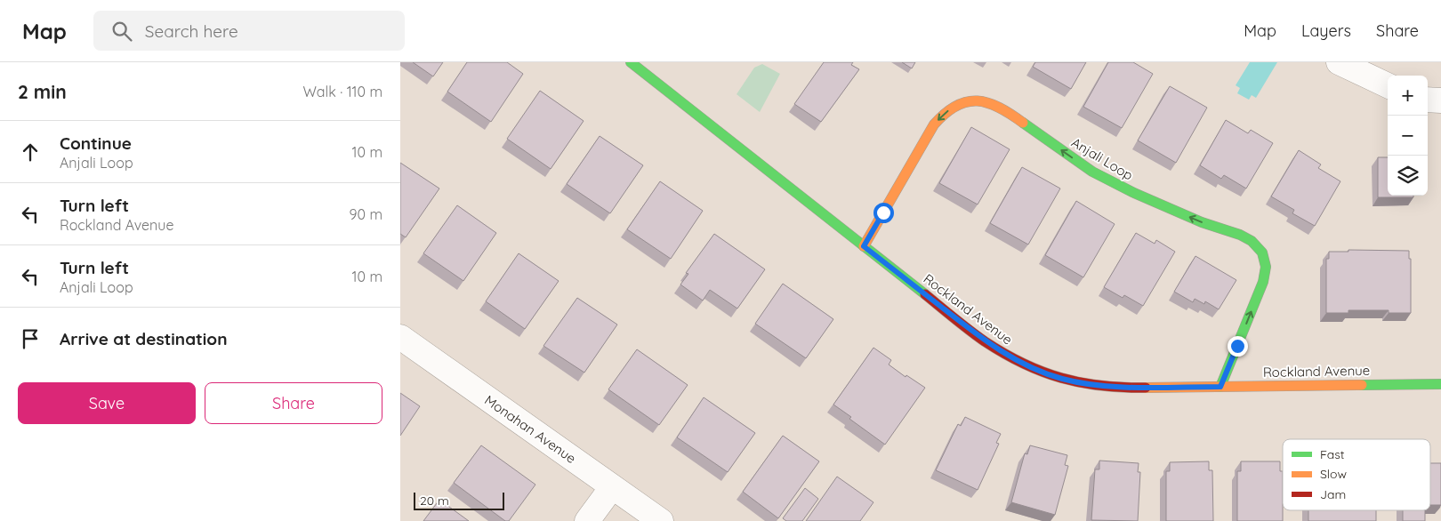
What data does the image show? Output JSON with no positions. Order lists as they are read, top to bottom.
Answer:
{
  "streets": {
    "street": ["Anjali Loop", "Rockland Avenue", "Monahan Avenue"]
  },
  "crossings": [
    ["Anjali Loop", "Rockland Avenue"]
  ],
  "legend": ["Fast", "Slow", "Jam"],
  "scale_bar": "20 m",
  "page": {
    "header": "Map",
    "search": "Search here",
    "nav": ["Map", "Layers", "Share"],
    "heading": ["2 min", "Walk · 110 m"],
    "map_buttons": ["+", "−"],
    "list": [
      ["Continue", "Anjali Loop", "10 m"],
      ["Turn left", "Rockland Avenue", "90 m"],
      ["Turn left", "Anjali Loop", "10 m"],
      "Arrive at destination"
    ],
    "buttons": ["Save", "Share"],
    "scale": "20 m"
  }
}
